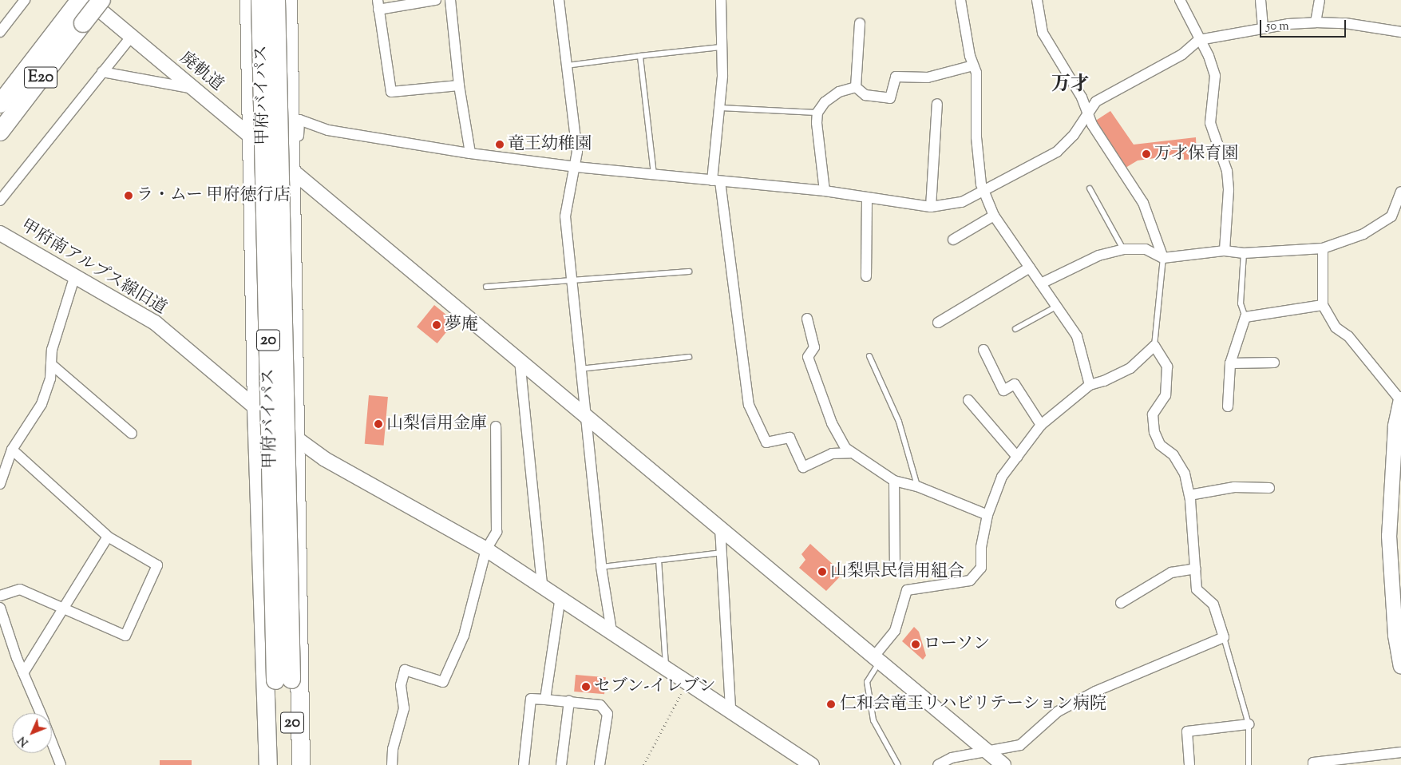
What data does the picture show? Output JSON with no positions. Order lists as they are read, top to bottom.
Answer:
{
  "streets": {
    "highway": ["E20", "甲府バイパス", "20"],
    "street": ["廃軌道", "甲府南アルプス線旧道"]
  },
  "districts": ["万才"],
  "places": [
    "竜王幼稚園",
    "万才保育園",
    "ラ・ムー 甲府徳行店",
    "夢庵",
    "山梨信用金庫",
    "山梨県民信用組合",
    "ローソン",
    "セブン-イレブン",
    "仁和会竜王リハビリテーション病院"
  ],
  "scale_bar": "50 m",
  "north": "bottom left"
}
